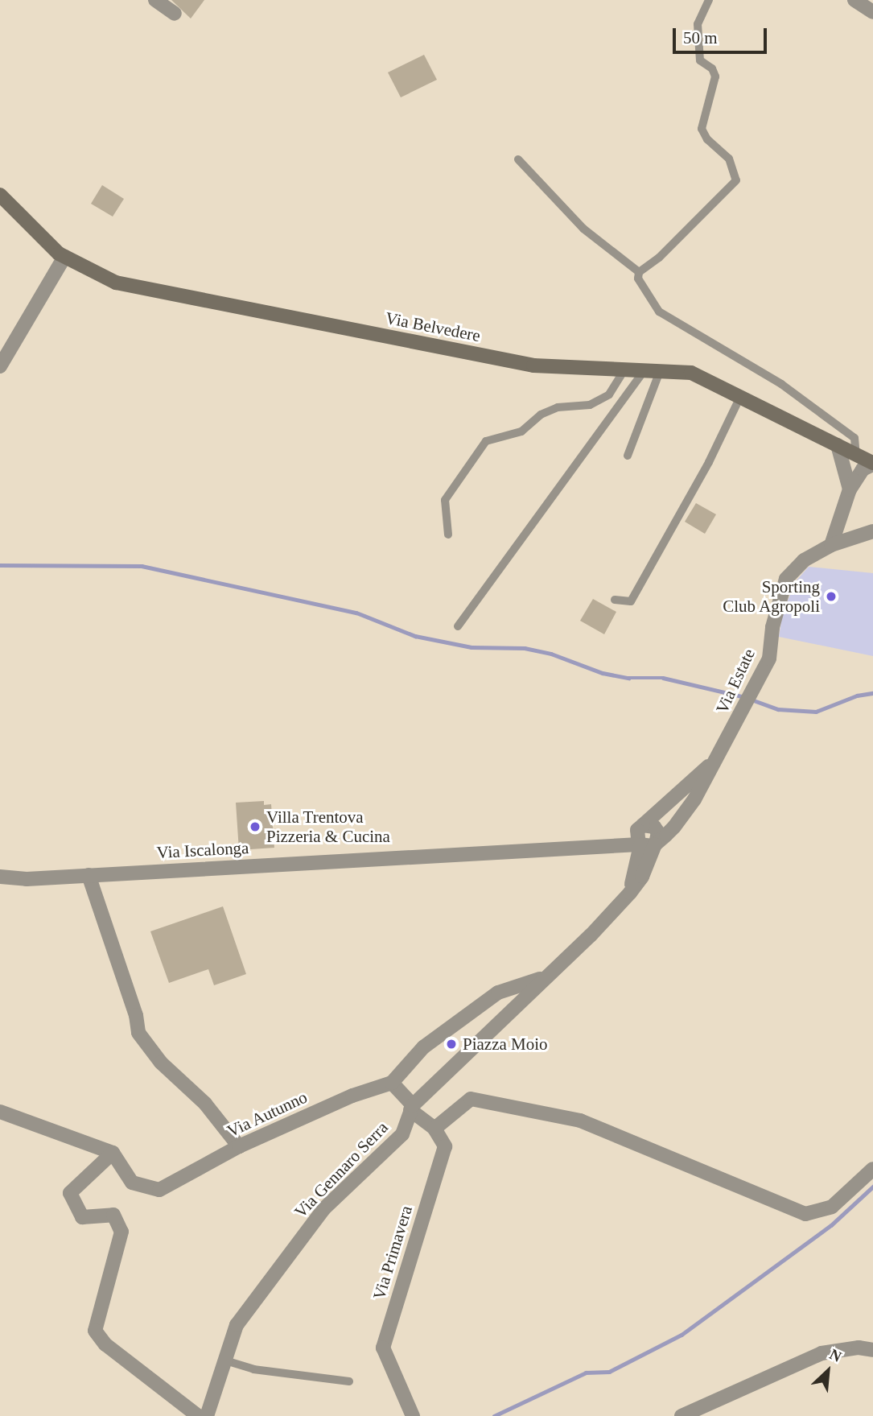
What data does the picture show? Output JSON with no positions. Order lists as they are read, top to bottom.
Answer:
{
  "streets": {
    "street": [
      "Via Belvedere",
      "Via Estate",
      "Via Iscalonga",
      "Via Autunno",
      "Via Gennaro Serra",
      "Via Primavera"
    ]
  },
  "crossings": [
    ["Via Estate", "Via Iscalonga"],
    ["Via Estate", "Via Gennaro Serra"]
  ],
  "places": ["Sporting Club Agropoli", "Villa Trentova Pizzeria & Cucina", "Piazza Moio"],
  "scale_bar": "50 m",
  "north": "top right"
}
